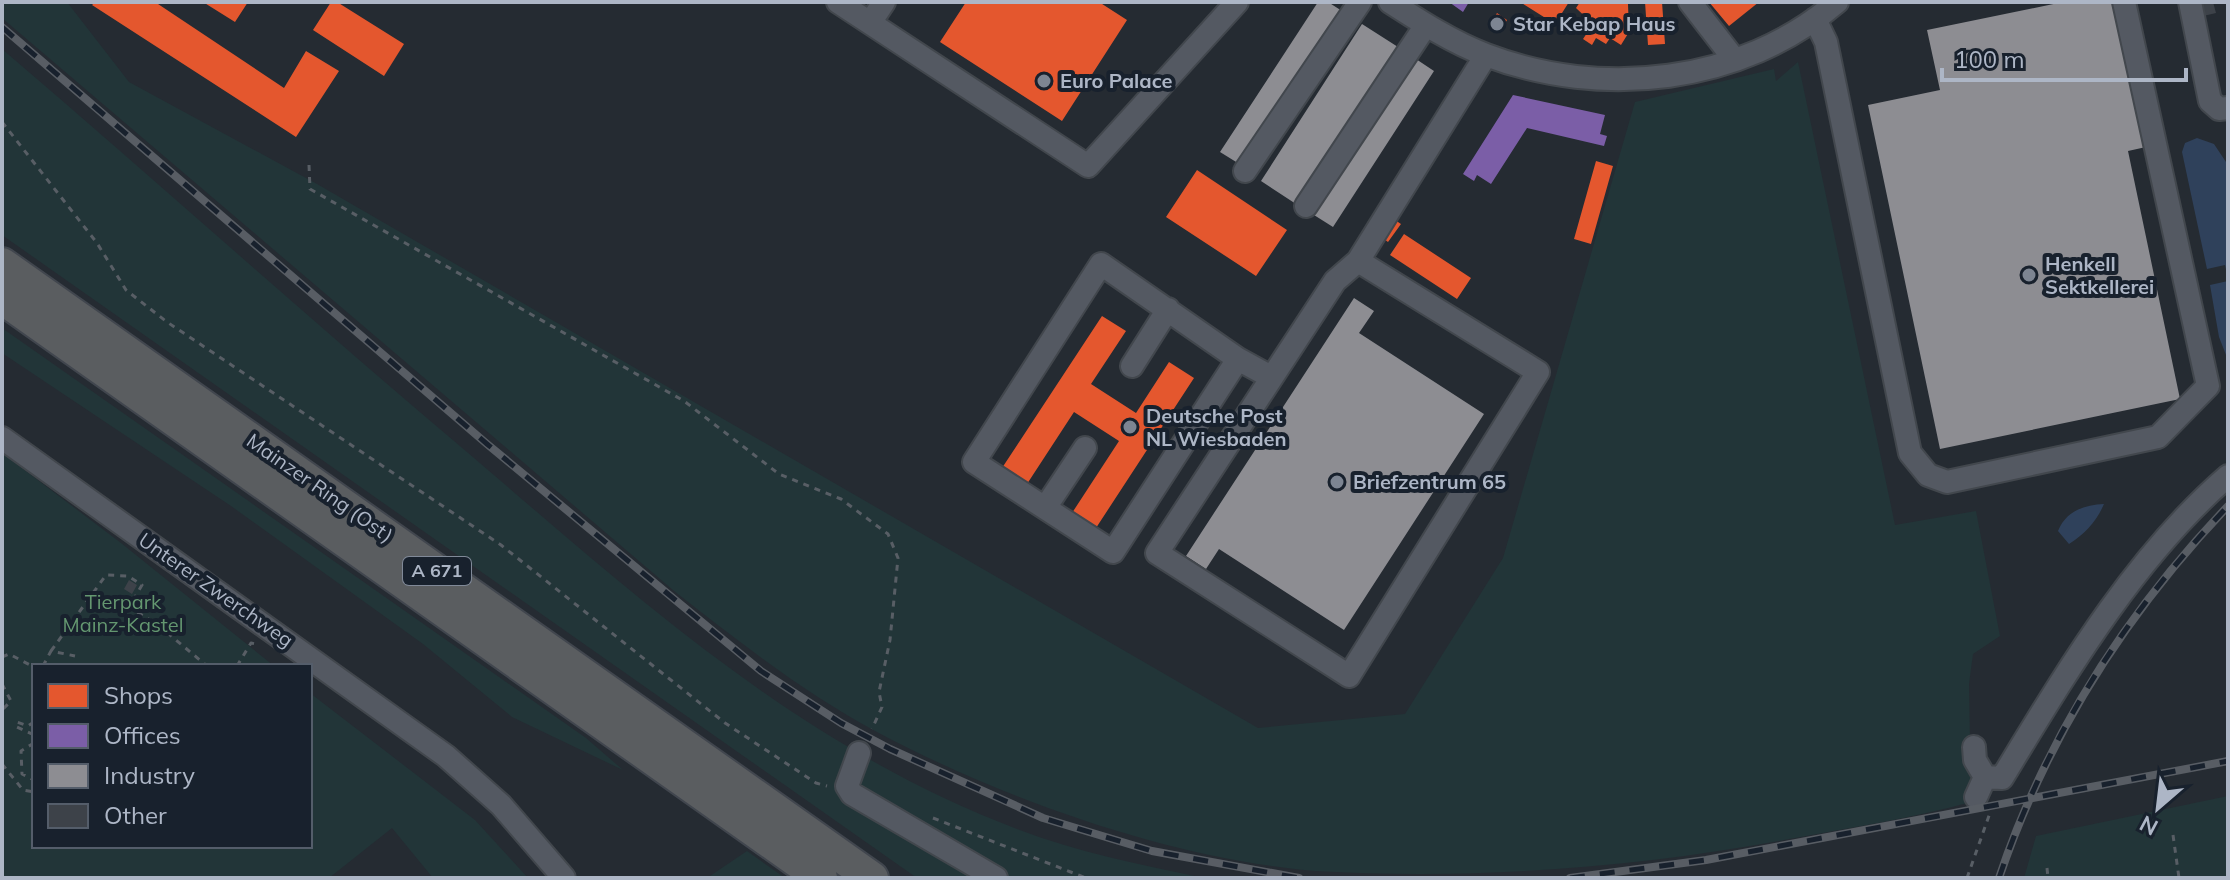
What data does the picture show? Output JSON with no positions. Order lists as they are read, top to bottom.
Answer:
{
  "streets": {
    "highway": ["Mainzer Ring (Ost)", "A 671"],
    "street": ["Unterer Zwerchweg"]
  },
  "parks": ["Tierpark Mainz-Kastel"],
  "places": [
    "Star Kebap Haus",
    "Euro Palace",
    "Henkell Sektkellerei",
    "Deutsche Post NL Wiesbaden",
    "Briefzentrum 65"
  ],
  "legend": [
    "Shops",
    "Offices",
    "Industry",
    "Other"
  ],
  "scale_bar": "100 m",
  "north": "bottom left"
}
